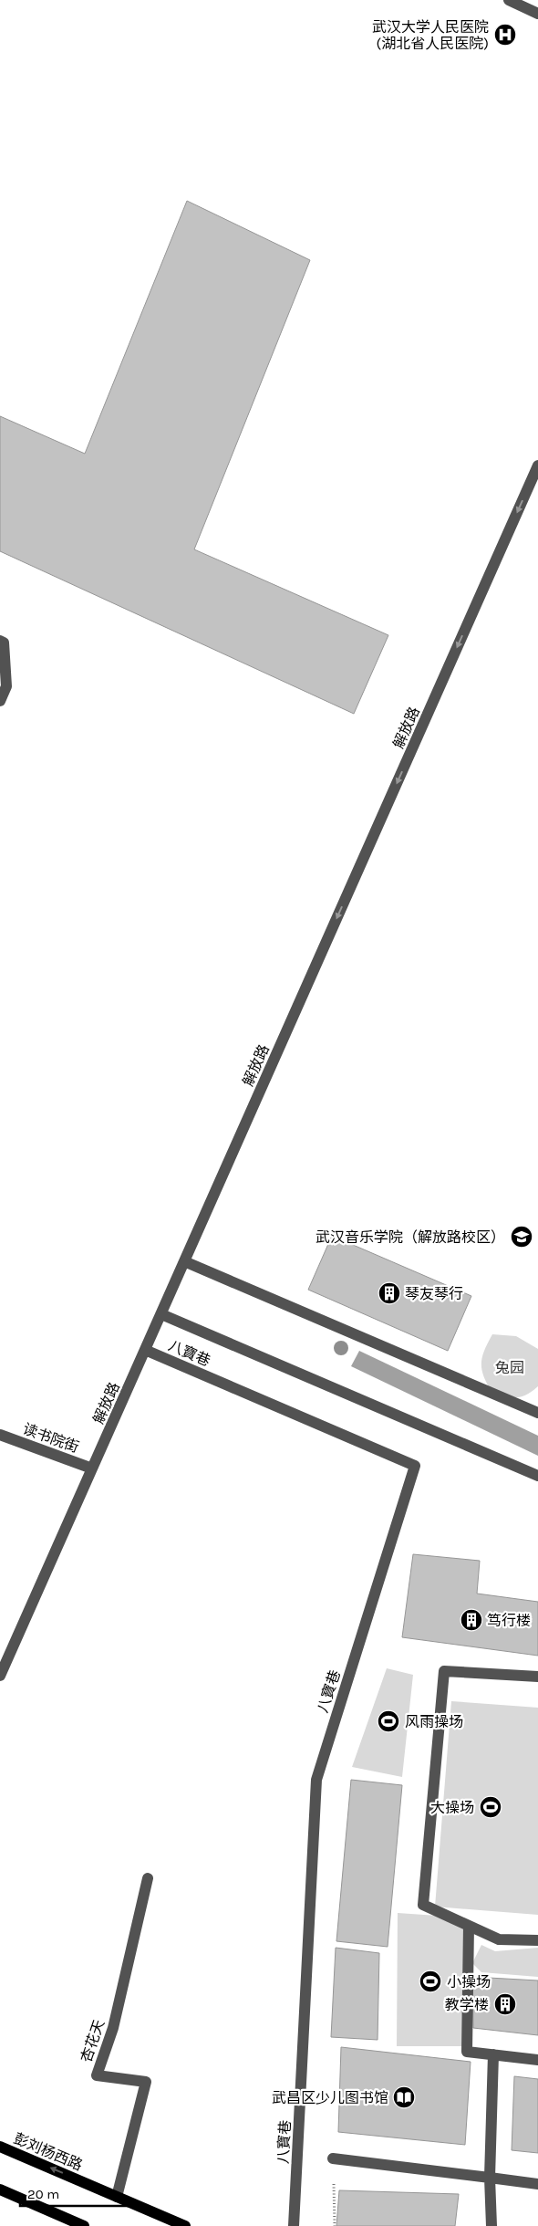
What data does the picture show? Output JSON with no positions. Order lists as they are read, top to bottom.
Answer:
{
  "streets": {
    "main road": ["彭刘杨西路"],
    "street": [
      "解放路",
      "八寶巷",
      "读书院街",
      "杏花天"
    ]
  },
  "crossings": [
    ["解放路", "八寶巷"],
    ["解放路", "读书院街"],
    ["杏花天", "彭刘杨西路"]
  ],
  "one_way": ["解放路"],
  "parks": ["兔园"],
  "places": {
    "hospital": ["武汉大学人民医院 (湖北省人民医院)"],
    "school or university": ["武汉音乐学院（解放路校区）"],
    "building": ["琴友琴行", "笃行楼", "教学楼"],
    "sports": ["风雨操场", "大操场", "小操场"],
    "library": ["武昌区少儿图书馆"]
  },
  "scale_bar": "20 m"
}
